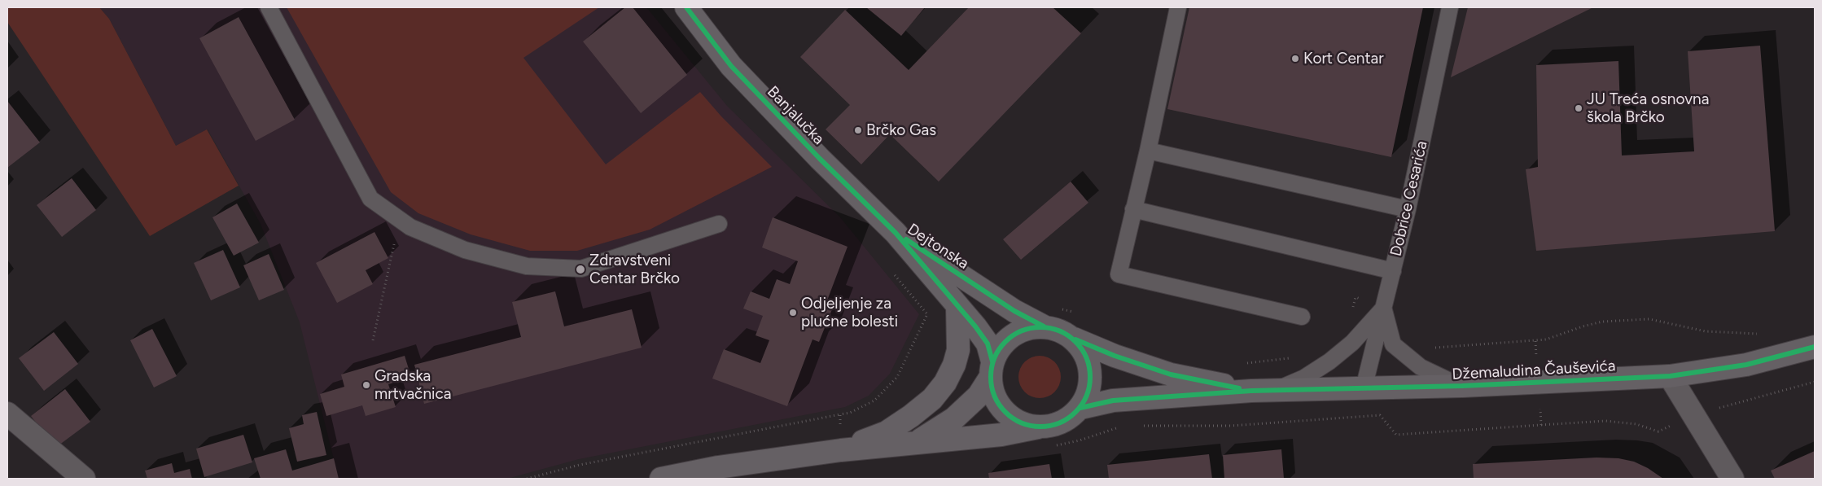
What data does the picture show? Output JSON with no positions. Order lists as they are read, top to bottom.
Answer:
{
  "streets": {
    "main road": ["Banjalučka", "Dejtonska", "Džemaludina Čauševića"],
    "lane": ["Dobrice Cesarića"]
  },
  "crossings": [
    ["Banjalučka", "Dejtonska"],
    ["Dobrice Cesarića", "Džemaludina Čauševića"],
    ["Dejtonska", "Džemaludina Čauševića"]
  ],
  "places": [
    "Kort Centar",
    "JU Treća osnovna škola Brčko",
    "Brčko Gas",
    "Zdravstveni Centar Brčko",
    "Odjeljenje za plućne bolesti",
    "Gradska mrtvačnica"
  ]
}
